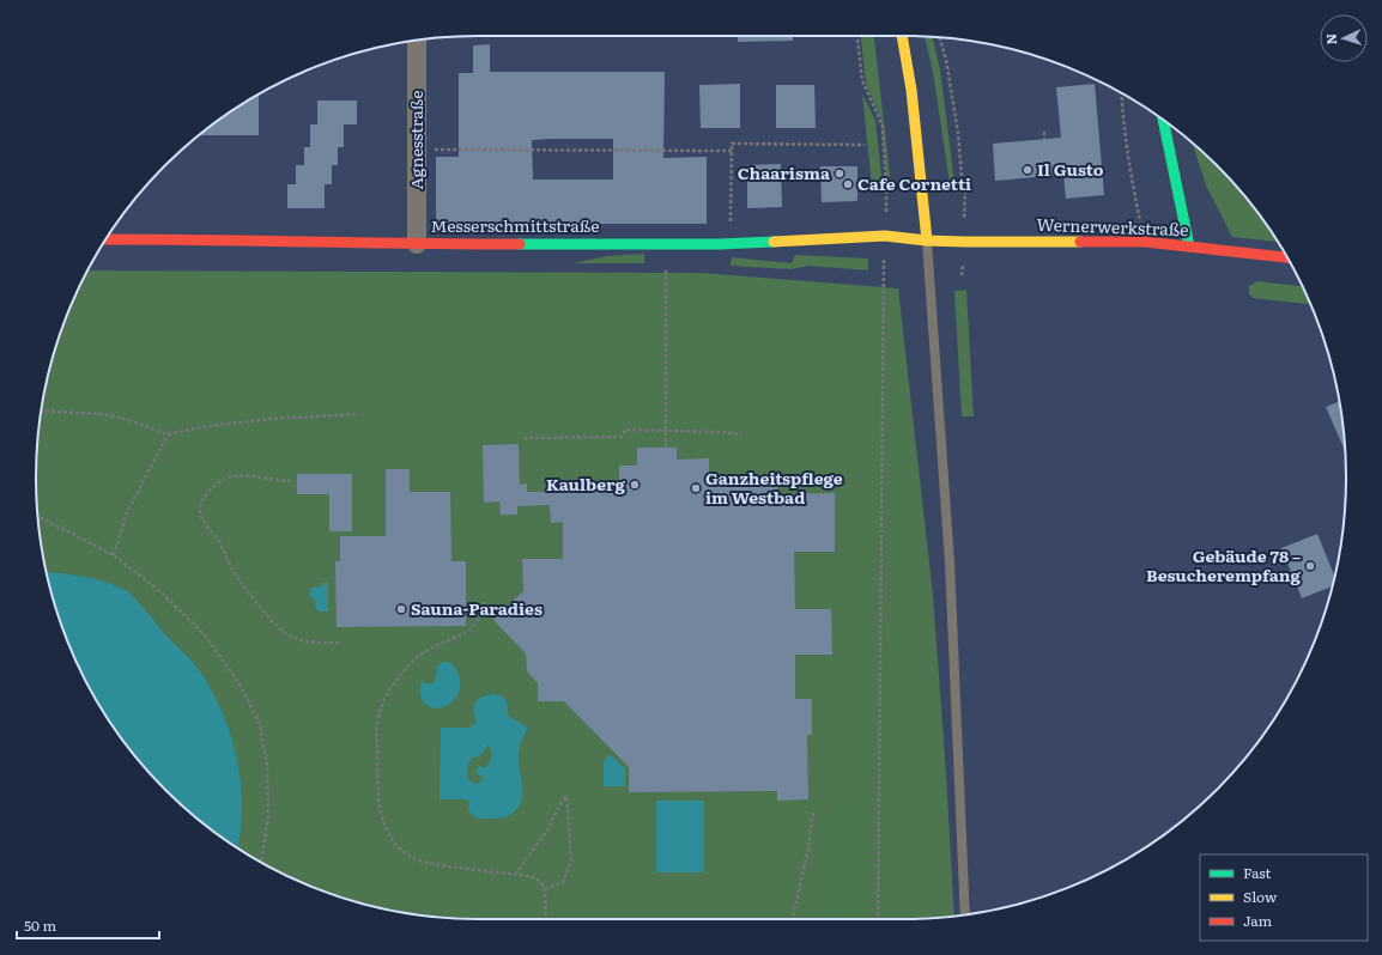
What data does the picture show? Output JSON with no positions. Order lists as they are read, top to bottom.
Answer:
{
  "streets": {
    "street": ["Agnesstraße", "Messerschmittstraße", "Wernerwerkstraße"]
  },
  "crossings": [
    ["Agnesstraße", "Messerschmittstraße"],
    ["Messerschmittstraße", "Wernerwerkstraße"]
  ],
  "places": [
    "Il Gusto",
    "Chaarisma",
    "Cafe Cornetti",
    "Kaulberg",
    "Ganzheitspflege im Westbad",
    "Gebäude 78 – Besucherempfang",
    "Sauna-Paradies"
  ],
  "legend": ["Fast", "Slow", "Jam"],
  "scale_bar": "50 m",
  "north": "left"
}
